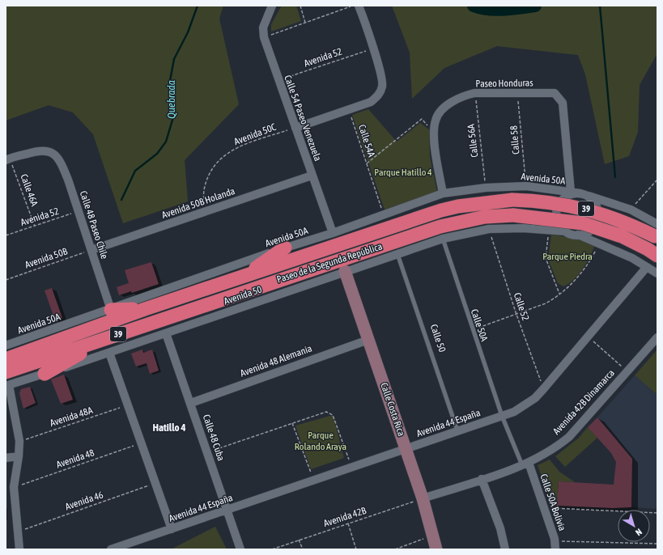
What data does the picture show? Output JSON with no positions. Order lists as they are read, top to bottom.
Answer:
{
  "streets": {
    "highway": ["39", "Paseo de la Segunda República"],
    "main road": ["Calle Costa Rica"],
    "street": [
      "Paseo Honduras",
      "Calle 54 Paseo Venezuela",
      "Avenida 50A",
      "Avenida 50B Holanda",
      "Calle 48 Paseo Chile",
      "Avenida 50",
      "Avenida 48 Alemania",
      "Avenida 42B Dinamarca",
      "Avenida 44 España",
      "Calle 48 Cuba",
      "Calle 50A Bolivia"
    ],
    "lane": ["Calle 50A", "Calle 50"],
    "path": [
      "Avenida 52",
      "Avenida 50C",
      "Calle 58",
      "Calle 54A",
      "Calle 56A",
      "Calle 46A",
      "Avenida 50B",
      "Calle 52",
      "Avenida 48A",
      "Avenida 48",
      "Avenida 46",
      "Avenida 42B"
    ]
  },
  "crossings": [
    ["Avenida 52", "Calle 54 Paseo Venezuela"],
    ["Avenida 52", "Calle 46A"],
    ["Avenida 52", "Calle 48 Paseo Chile"],
    ["Paseo Honduras", "Calle 58"],
    ["Paseo Honduras", "Calle 56A"],
    ["Paseo Honduras", "Avenida 50A"],
    ["Calle 54 Paseo Venezuela", "Avenida 50C"],
    ["Calle 54 Paseo Venezuela", "Avenida 50A"],
    ["Calle 54 Paseo Venezuela", "Avenida 50B Holanda"],
    ["Avenida 50C", "Avenida 50B Holanda"],
    ["Calle 58", "Avenida 50A"],
    ["Calle 54A", "Avenida 50A"],
    ["Calle 56A", "Avenida 50A"],
    ["Avenida 50A", "Calle 48 Paseo Chile"],
    ["Avenida 50A", "Paseo de la Segunda República"],
    ["Avenida 50A", "Avenida 50"],
    ["Calle 46A", "Calle 48 Paseo Chile"],
    ["Avenida 50B Holanda", "Calle 48 Paseo Chile"],
    ["Avenida 50B Holanda", "Avenida 50B"],
    ["Calle 48 Paseo Chile", "Avenida 50B"],
    ["Paseo de la Segunda República", "Avenida 50"],
    ["Avenida 50", "Calle 52"],
    ["Avenida 50", "Calle 50A"],
    ["Avenida 50", "Calle 50"],
    ["Avenida 50", "Calle Costa Rica"],
    ["Avenida 50", "Calle 48 Cuba"],
    ["Calle 52", "Avenida 44 España"],
    ["Calle 50A", "Avenida 44 España"],
    ["Calle 50A", "Calle 50A Bolivia"],
    ["Calle 50", "Avenida 44 España"],
    ["Avenida 48 Alemania", "Calle Costa Rica"],
    ["Avenida 48 Alemania", "Calle 48 Cuba"],
    ["Avenida 42B Dinamarca", "Calle Costa Rica"],
    ["Avenida 42B Dinamarca", "Calle 50A Bolivia"],
    ["Avenida 42B Dinamarca", "Avenida 42B"],
    ["Calle Costa Rica", "Avenida 44 España"],
    ["Calle Costa Rica", "Avenida 42B"],
    ["Avenida 44 España", "Calle 48 Cuba"],
    ["Avenida 44 España", "Calle 50A Bolivia"]
  ],
  "districts": ["Hatillo 4"],
  "water": ["Quebrada"],
  "parks": ["Parque Hatillo 4", "Parque Piedra", "Parque Rolando Araya"],
  "north": "bottom right"
}
